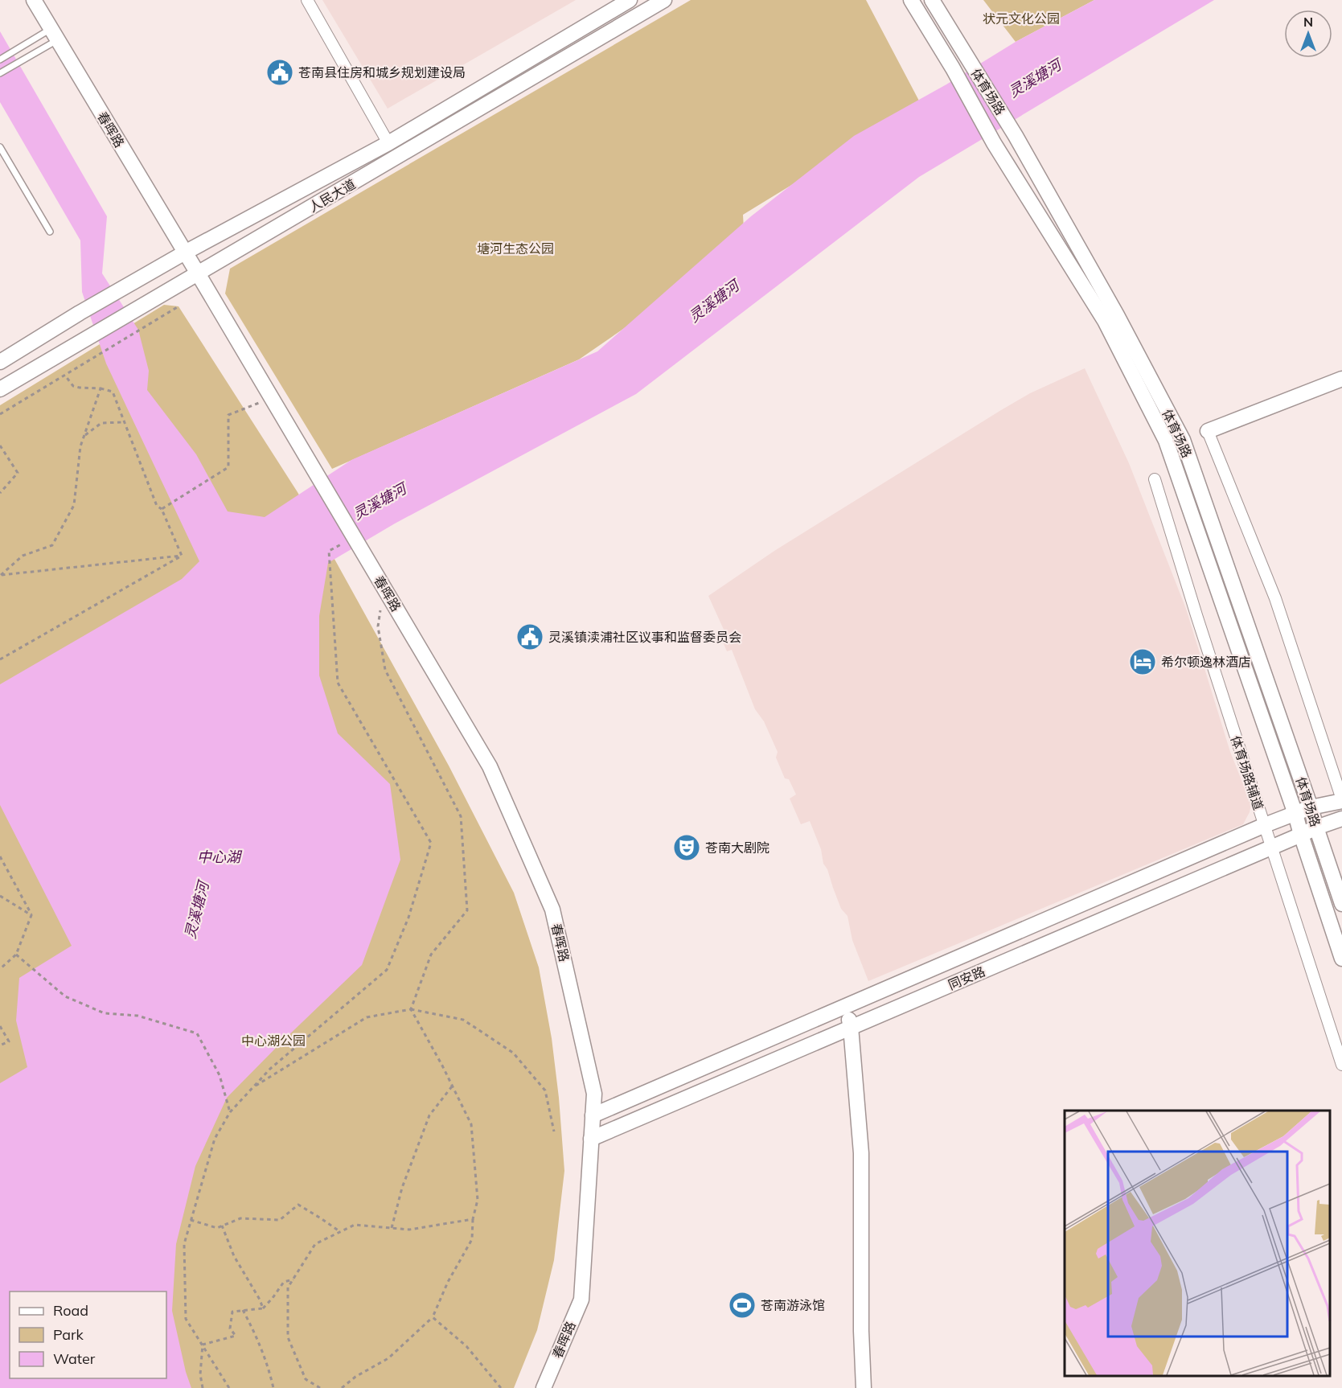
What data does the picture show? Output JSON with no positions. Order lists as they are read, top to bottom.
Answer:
{
  "streets": {
    "street": [
      "体育场路",
      "春晖路",
      "人民大道",
      "体育场路辅道",
      "同安路"
    ]
  },
  "crossings": [
    ["体育场路", "同安路"],
    ["春晖路", "人民大道"],
    ["春晖路", "同安路"],
    ["体育场路辅道", "同安路"]
  ],
  "water": ["灵溪塘河", "中心湖"],
  "parks": ["状元文化公园", "塘河生态公园", "中心湖公园"],
  "places": {
    "public building": ["苍南县住房和城乡规划建设局", "灵溪镇渎浦社区议事和监督委员会"],
    "hotel": ["希尔顿逸林酒店"],
    "theatre": ["苍南大剧院"],
    "sports": ["苍南游泳馆"]
  },
  "legend": ["Road", "Park", "Water"],
  "north": "top"
}
